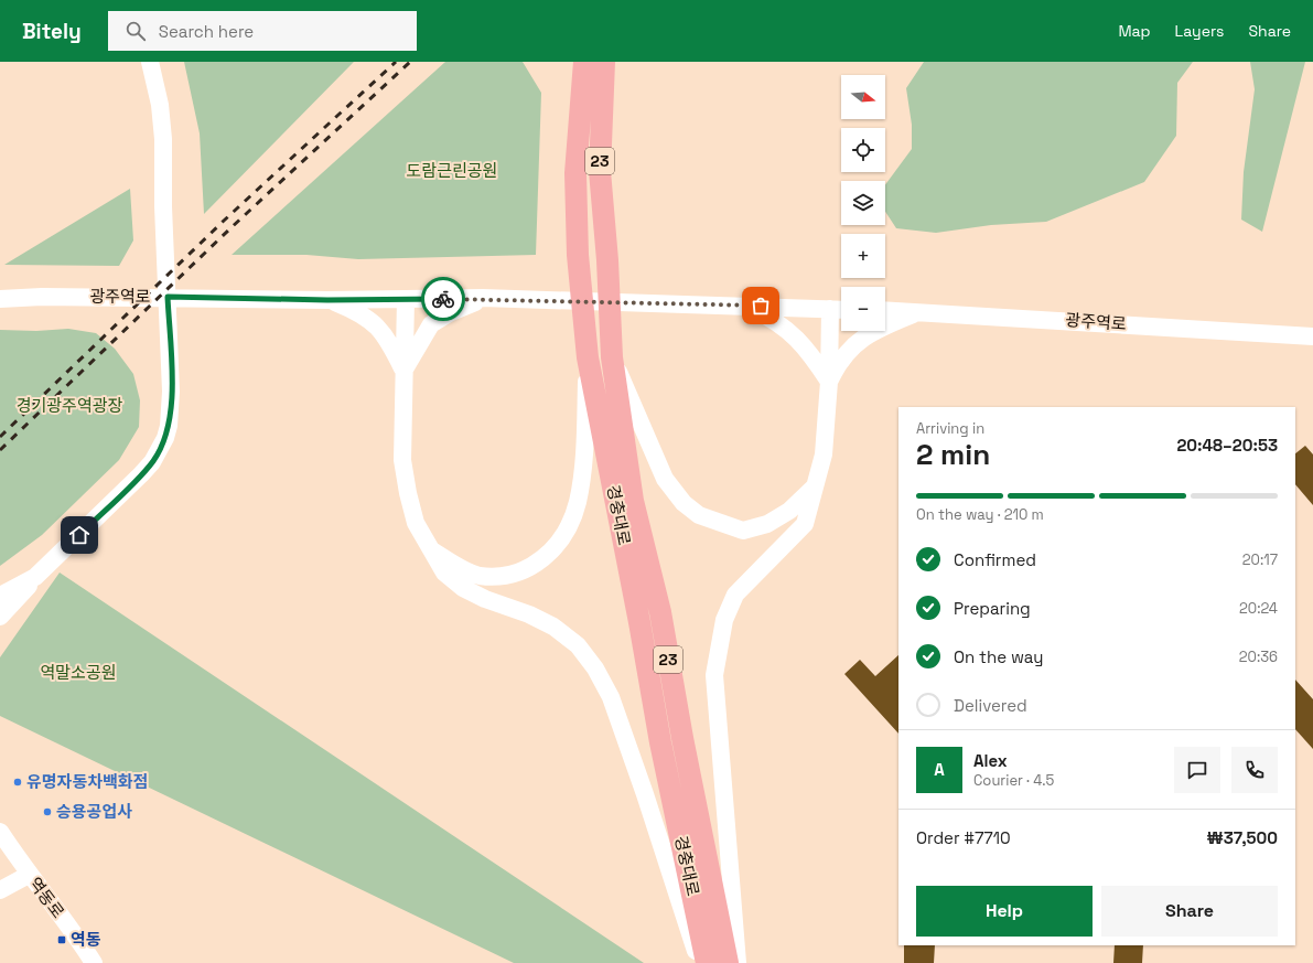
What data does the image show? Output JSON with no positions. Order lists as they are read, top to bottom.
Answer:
{
  "streets": {
    "main road": ["23", "경충대로"],
    "street": ["광주역로", "역동로"]
  },
  "parks": ["도람근린공원", "경기광주역광장", "역말소공원"],
  "places": {
    "other": ["유명자동차백화점", "승용공업사"],
    "transit": ["역동"]
  },
  "north": "right",
  "page": {
    "header": "Bitely",
    "search": "Search here",
    "nav": ["Map", "Layers", "Share"],
    "map_buttons": ["+", "−"],
    "heading": ["2 min", "Arriving in", "20:48–20:53"],
    "panel": [
      "Alex",
      "Courier · 4.5",
      "Order #7710",
      "₩37,500"
    ],
    "bar": "On the way · 210 m",
    "list": [
      ["Confirmed", "20:17"],
      ["Preparing", "20:24"],
      ["On the way", "20:36"],
      "Delivered"
    ],
    "round": "A",
    "buttons": ["Help", "Share"]
  }
}
